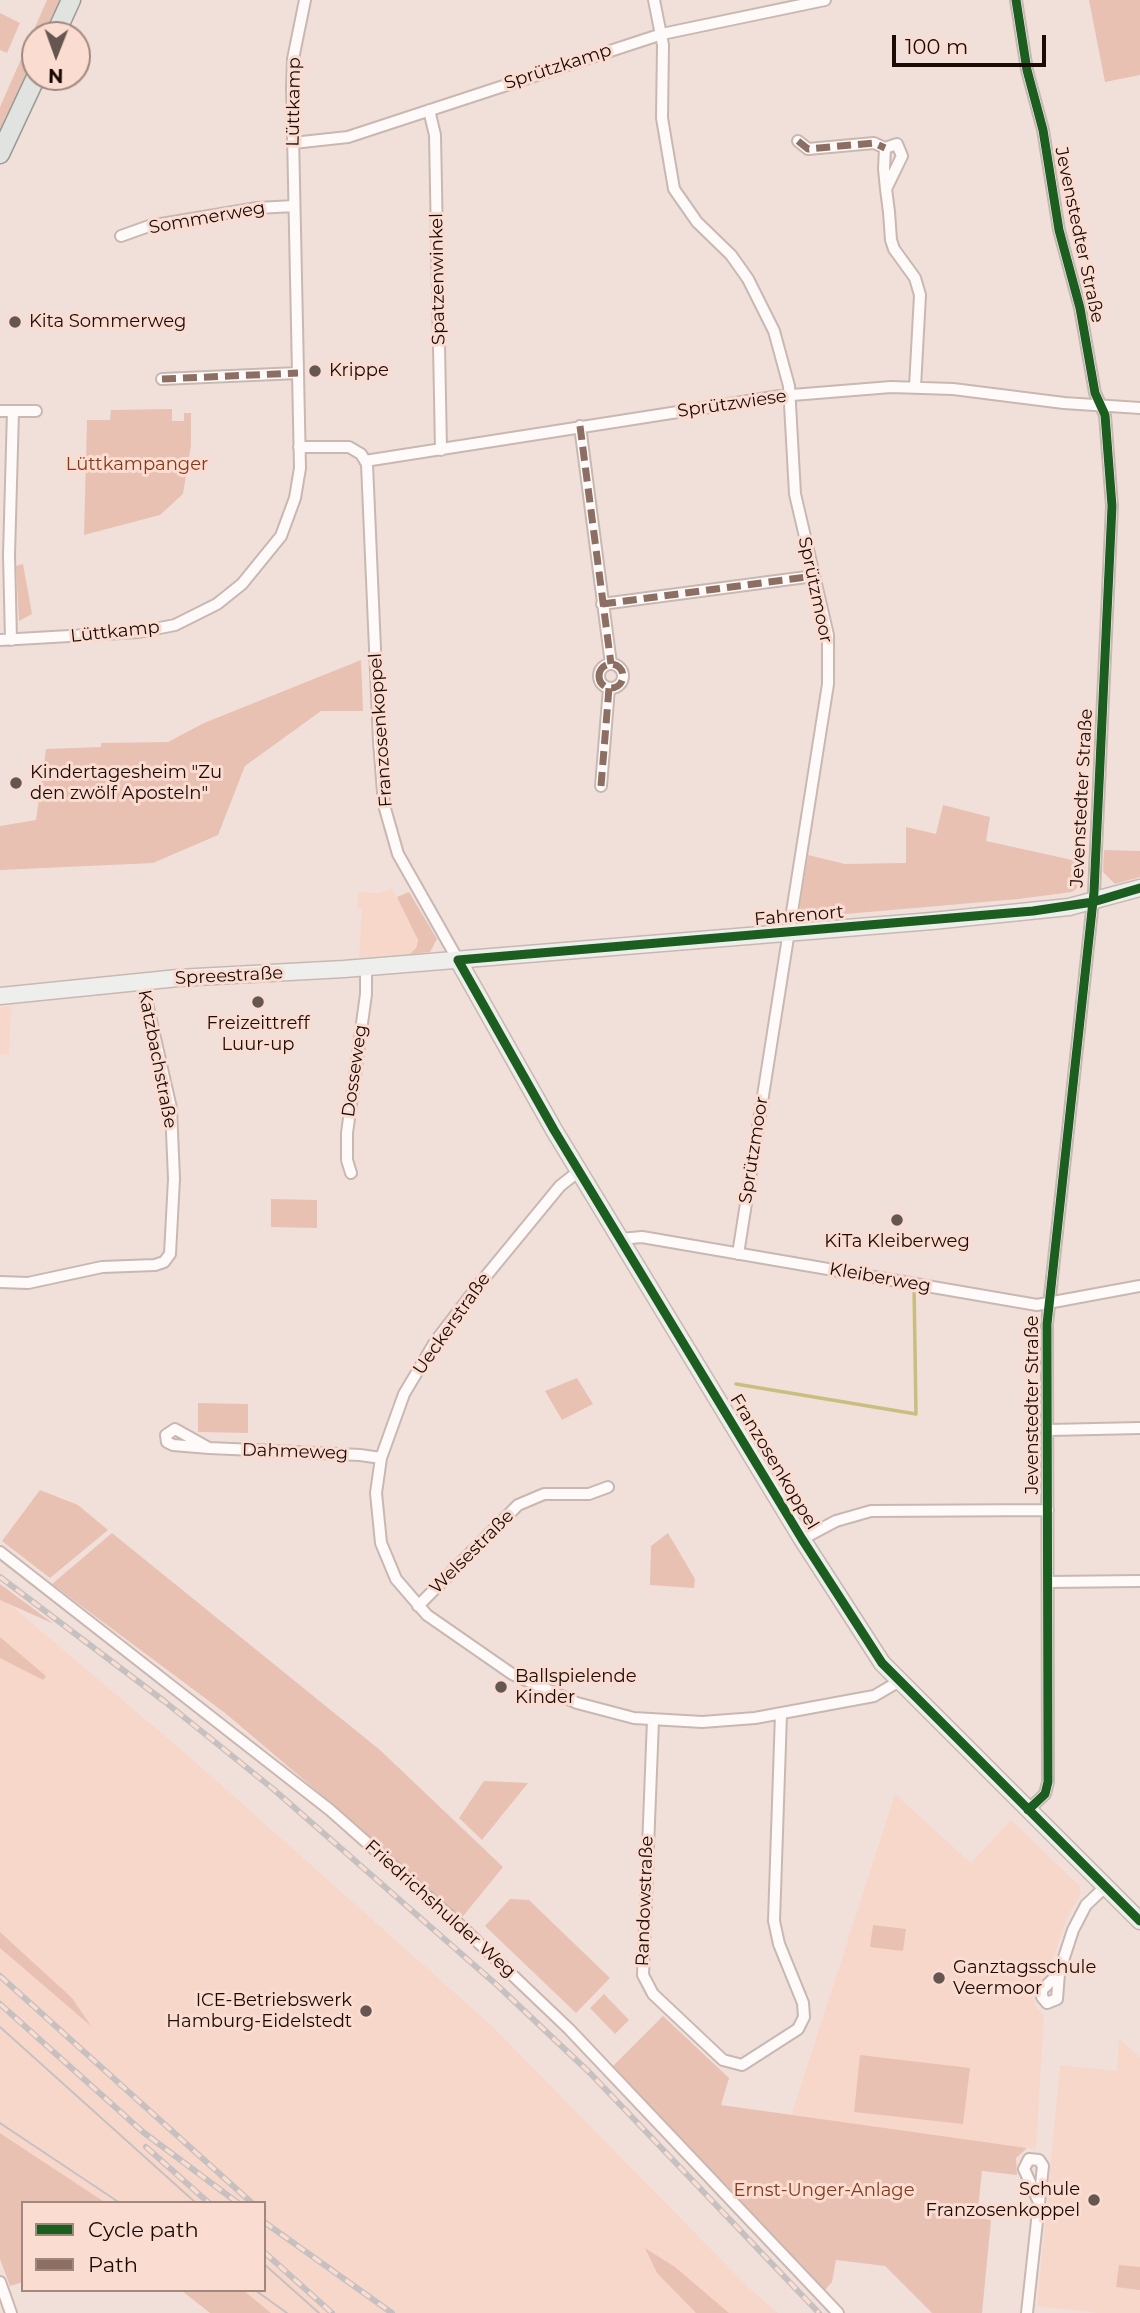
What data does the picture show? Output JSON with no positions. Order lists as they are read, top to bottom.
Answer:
{
  "streets": {
    "street": [
      "Sprützkamp",
      "Lüttkamp",
      "Sommerweg",
      "Jevenstedter Straße",
      "Spatzenwinkel",
      "Sprützwiese",
      "Sprützmoor",
      "Franzosenkoppel",
      "Fahrenort",
      "Spreestraße",
      "Katzbachstraße",
      "Dosseweg",
      "Kleiberweg",
      "Ueckerstraße",
      "Dahmeweg",
      "Welsestraße",
      "Randowstraße",
      "Friedrichshulder Weg"
    ]
  },
  "crossings": [
    ["Sprützkamp", "Lüttkamp"],
    ["Sprützkamp", "Spatzenwinkel"],
    ["Sprützkamp", "Sprützmoor"],
    ["Lüttkamp", "Sommerweg"],
    ["Jevenstedter Straße", "Sprützwiese"],
    ["Jevenstedter Straße", "Franzosenkoppel"],
    ["Jevenstedter Straße", "Fahrenort"],
    ["Jevenstedter Straße", "Kleiberweg"],
    ["Spatzenwinkel", "Sprützwiese"],
    ["Sprützwiese", "Sprützmoor"],
    ["Sprützwiese", "Franzosenkoppel"],
    ["Sprützmoor", "Fahrenort"],
    ["Sprützmoor", "Kleiberweg"],
    ["Franzosenkoppel", "Fahrenort"],
    ["Franzosenkoppel", "Spreestraße"],
    ["Franzosenkoppel", "Kleiberweg"],
    ["Franzosenkoppel", "Ueckerstraße"],
    ["Fahrenort", "Spreestraße"],
    ["Spreestraße", "Katzbachstraße"],
    ["Spreestraße", "Dosseweg"],
    ["Ueckerstraße", "Dahmeweg"],
    ["Ueckerstraße", "Welsestraße"],
    ["Ueckerstraße", "Randowstraße"]
  ],
  "parks": ["Lüttkampanger", "Ernst-Unger-Anlage"],
  "places": [
    "Kita Sommerweg",
    "Krippe",
    "Kindertagesheim \"Zu den zwölf Aposteln\"",
    "Freizeittreff Luur-up",
    "KiTa Kleiberweg",
    "Ballspielende Kinder",
    "Ganztagsschule Veermoor",
    "ICE-Betriebswerk Hamburg-Eidelstedt",
    "Schule Franzosenkoppel"
  ],
  "legend": ["Cycle path", "Path"],
  "scale_bar": "100 m",
  "north": "bottom"
}
